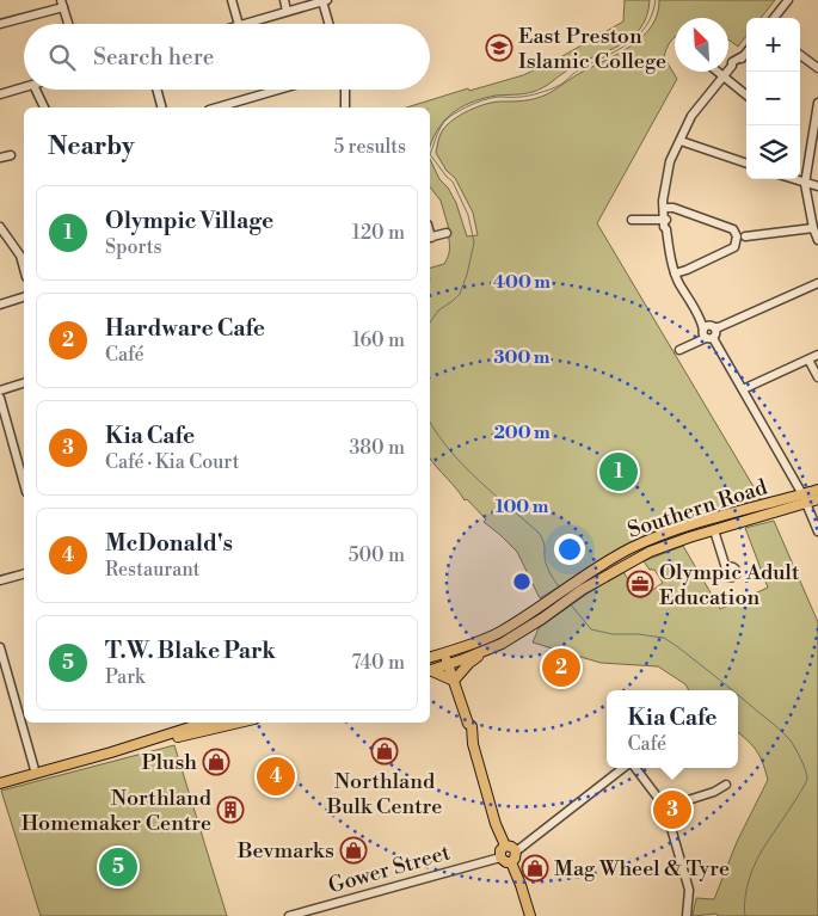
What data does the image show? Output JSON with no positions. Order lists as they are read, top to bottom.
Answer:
{
  "streets": {
    "main road": ["Southern Road"],
    "street": ["Gower Street"]
  },
  "places": {
    "school or university": ["East Preston Islamic College"],
    "office": ["Olympic Adult Education"],
    "shop": [
      "Northland Bulk Centre",
      "Plush",
      "Bevmarks",
      "Mag Wheel & Tyre"
    ],
    "building": ["Northland Homemaker Centre"]
  },
  "north": "top left",
  "page": {
    "map_buttons": ["+", "−"],
    "search": "Search here",
    "heading": ["Nearby", "5 results"],
    "list": [
      {
        "mark": "1",
        "name": "Olympic Village",
        "note": "Sports",
        "value": "120 m"
      },
      {
        "mark": "2",
        "name": "Hardware Cafe",
        "note": "Café",
        "value": "160 m"
      },
      {
        "mark": "3",
        "name": "Kia Cafe",
        "note": "Café · Kia Court",
        "value": "380 m"
      },
      {
        "mark": "4",
        "name": "McDonald's",
        "note": "Restaurant",
        "value": "500 m"
      },
      {
        "mark": "5",
        "name": "T.W. Blake Park",
        "note": "Park",
        "value": "740 m"
      }
    ],
    "pins": [
      "1",
      "2",
      "4",
      "3",
      "5"
    ],
    "popup": ["Kia Cafe", "Café"]
  },
  "rings": [
    "400 m",
    "300 m",
    "200 m",
    "100 m"
  ]
}
